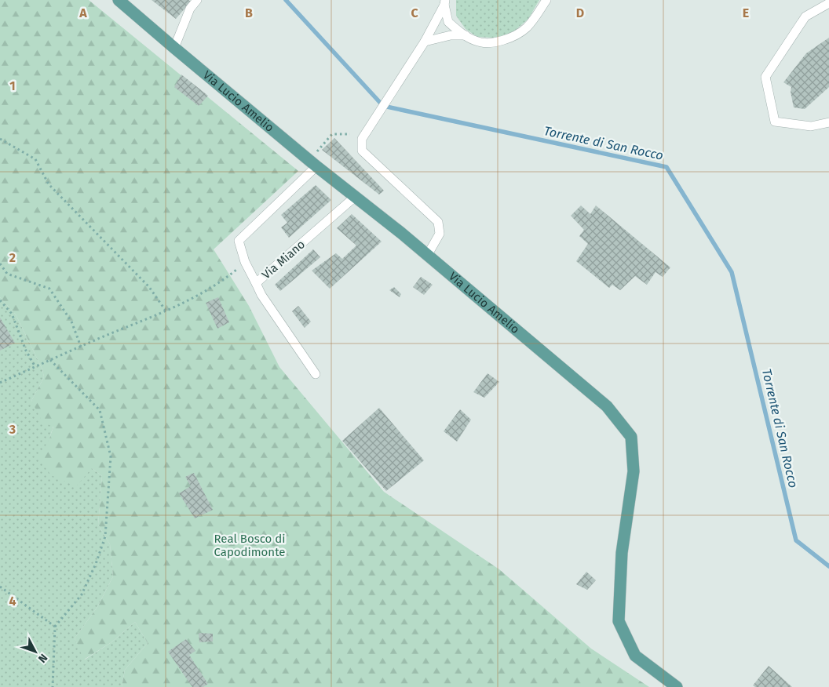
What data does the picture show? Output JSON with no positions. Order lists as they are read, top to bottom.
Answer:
{
  "streets": {
    "main road": ["Via Lucio Amelio"],
    "lane": ["Via Miano"]
  },
  "crossings": [
    ["Via Lucio Amelio", "Via Miano"]
  ],
  "water": ["Torrente di San Rocco"],
  "parks": ["Real Bosco di Capodimonte"],
  "north": "bottom right",
  "grid": {
    "columns": [
      "A",
      "B",
      "C",
      "D",
      "E"
    ],
    "rows": [
      "1",
      "2",
      "3",
      "4"
    ]
  }
}
